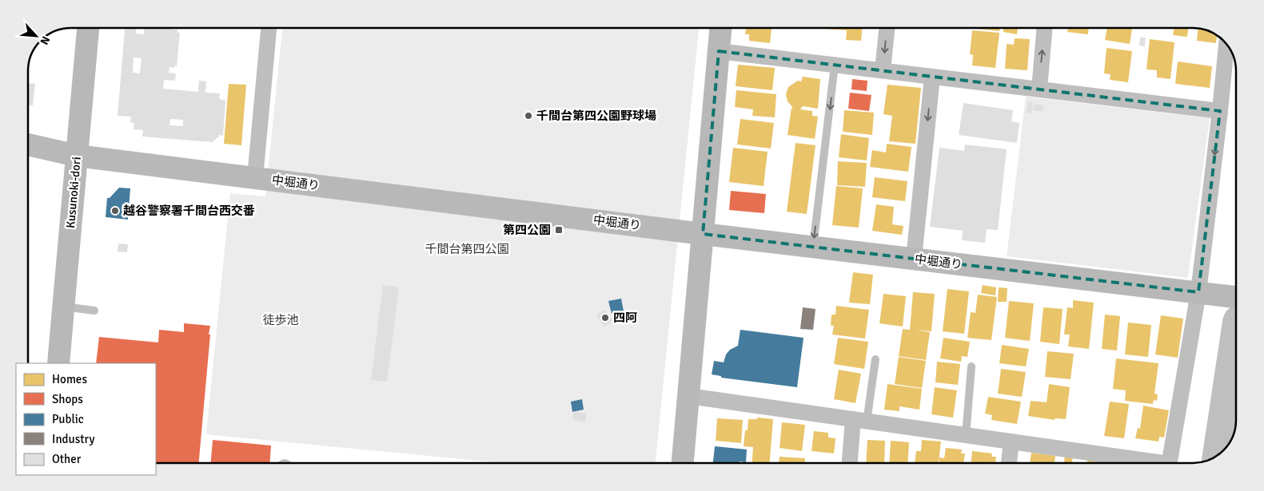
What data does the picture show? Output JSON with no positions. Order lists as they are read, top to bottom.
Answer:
{
  "streets": {
    "street": ["中堀通り", "Kusunoki-dori"]
  },
  "crossings": [
    ["中堀通り", "Kusunoki-dori"]
  ],
  "parks": ["千間台第四公園", "徒歩池"],
  "places": {
    "other": ["千間台第四公園野球場", "越谷警察署千間台西交番", "四阿"],
    "transit": ["第四公園"]
  },
  "legend": [
    "Homes",
    "Shops",
    "Public",
    "Industry",
    "Other"
  ],
  "north": "bottom right"
}
